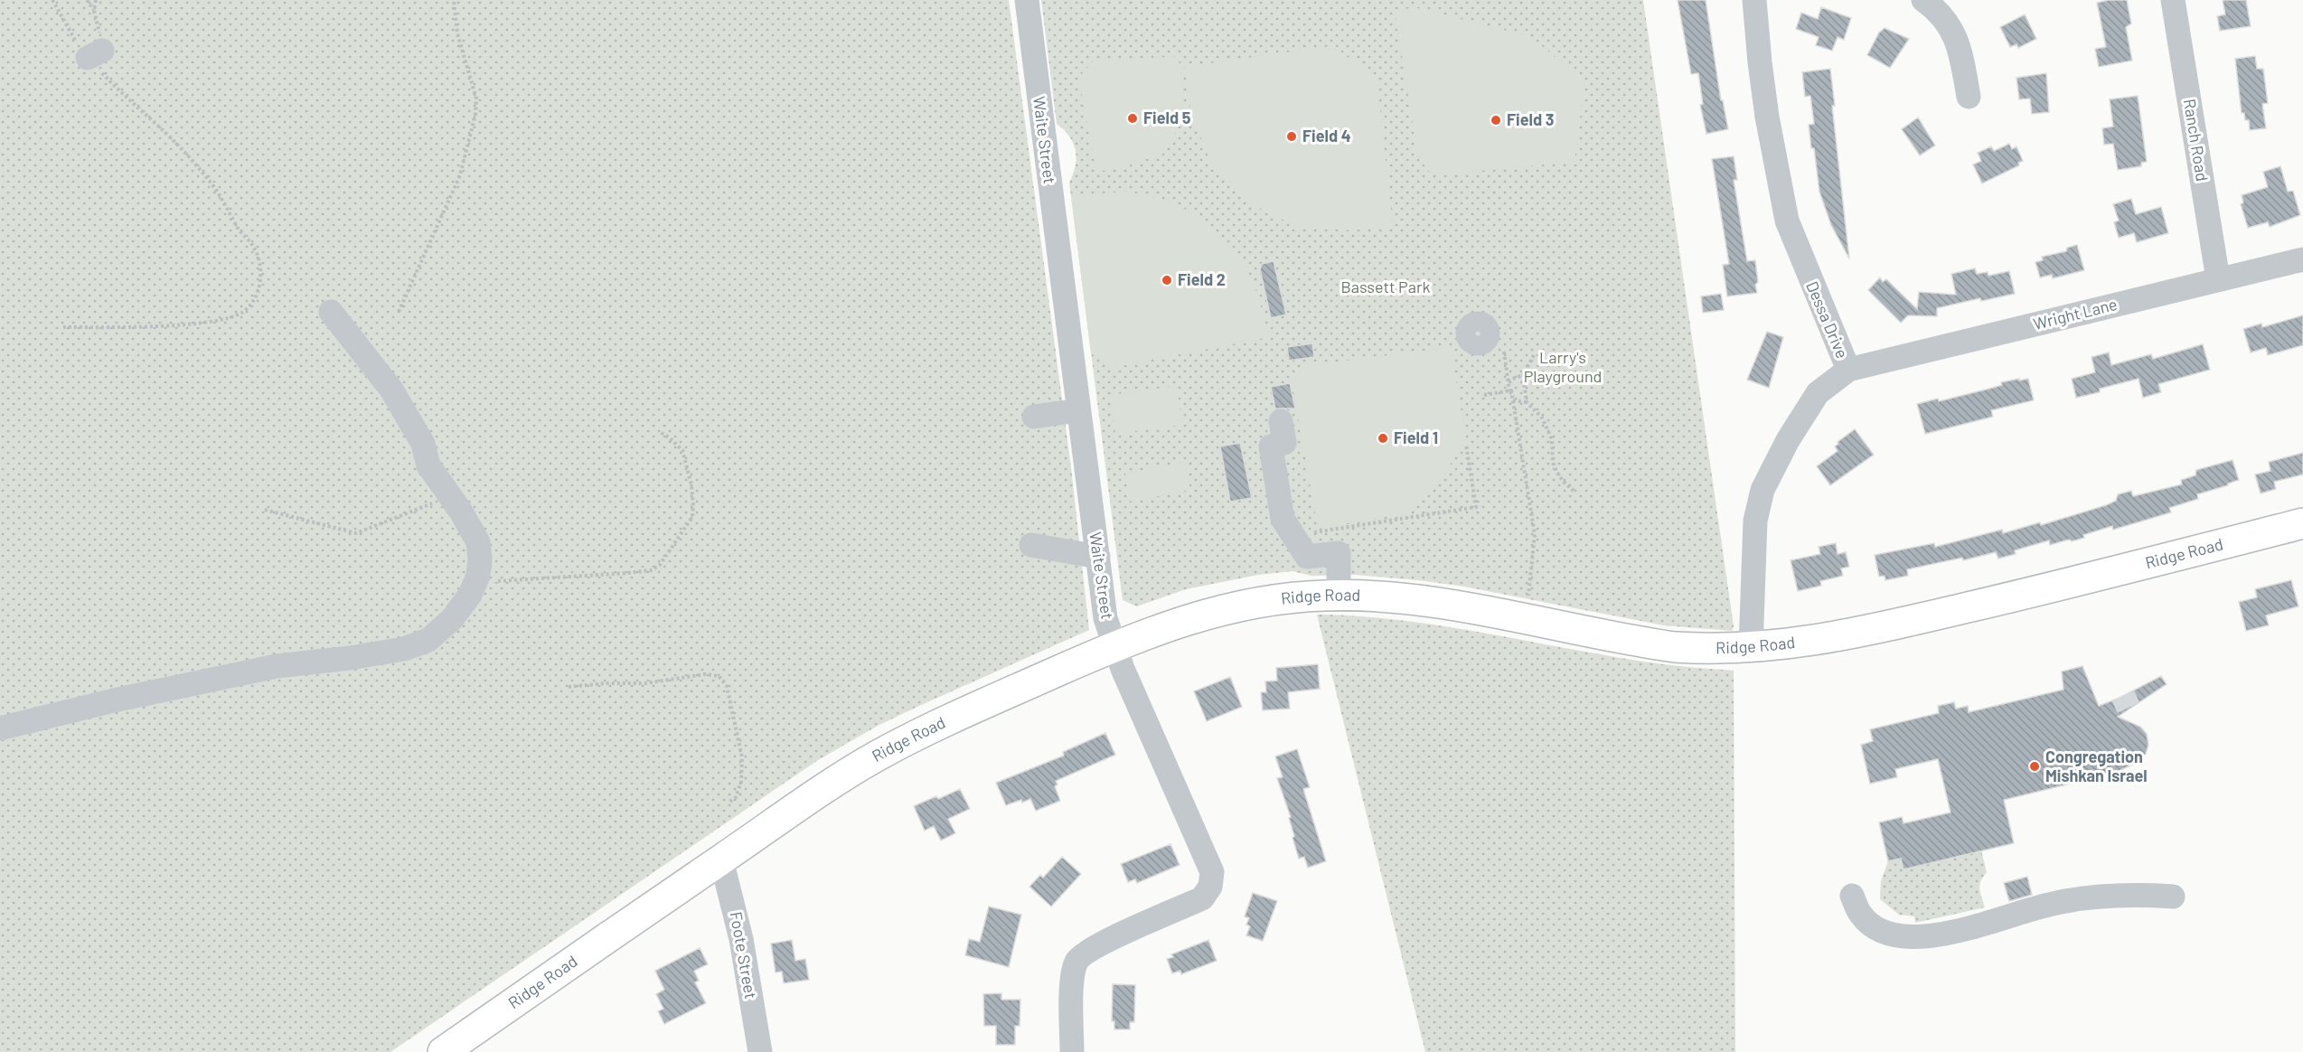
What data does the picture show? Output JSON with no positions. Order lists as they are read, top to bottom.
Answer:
{
  "streets": {
    "main road": ["Ridge Road"],
    "street": [
      "Waite Street",
      "Ranch Road",
      "Wright Lane",
      "Dessa Drive",
      "Foote Street"
    ]
  },
  "crossings": [
    ["Waite Street", "Ridge Road"],
    ["Ranch Road", "Wright Lane"],
    ["Wright Lane", "Dessa Drive"],
    ["Dessa Drive", "Ridge Road"],
    ["Ridge Road", "Foote Street"]
  ],
  "parks": ["Bassett Park", "Larry's Playground"],
  "places": [
    "Field 5",
    "Field 3",
    "Field 4",
    "Field 2",
    "Field 1",
    "Congregation Mishkan Israel"
  ]
}
